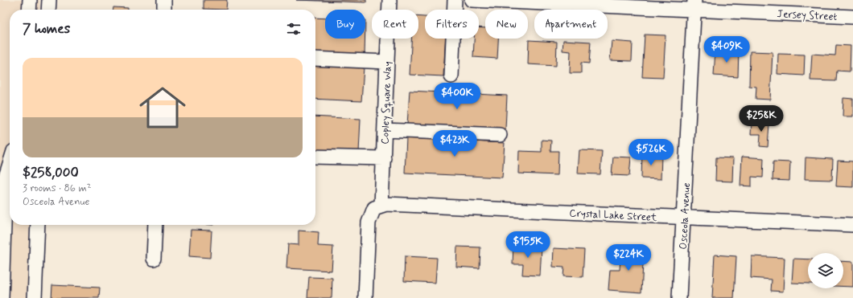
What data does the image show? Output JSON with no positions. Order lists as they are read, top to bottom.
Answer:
{
  "streets": {
    "street": [
      "Jersey Street",
      "Copley Square Way",
      "Crystal Lake Street",
      "Osceola Avenue"
    ]
  },
  "crossings": [
    ["Jersey Street", "Osceola Avenue"],
    ["Copley Square Way", "Crystal Lake Street"],
    ["Crystal Lake Street", "Osceola Avenue"]
  ],
  "page": {
    "chip": [
      "Buy",
      "Rent",
      "Filters",
      "New",
      "Apartment"
    ],
    "heading": "7 homes",
    "price": [
      "$409K",
      "$400K",
      "$258K",
      "$423K",
      "$526K",
      "$155K",
      "$224K"
    ],
    "list": [
      {
        "name": "$258,000",
        "note": "3 rooms · 86 m² · Osceola Avenue"
      }
    ]
  }
}
